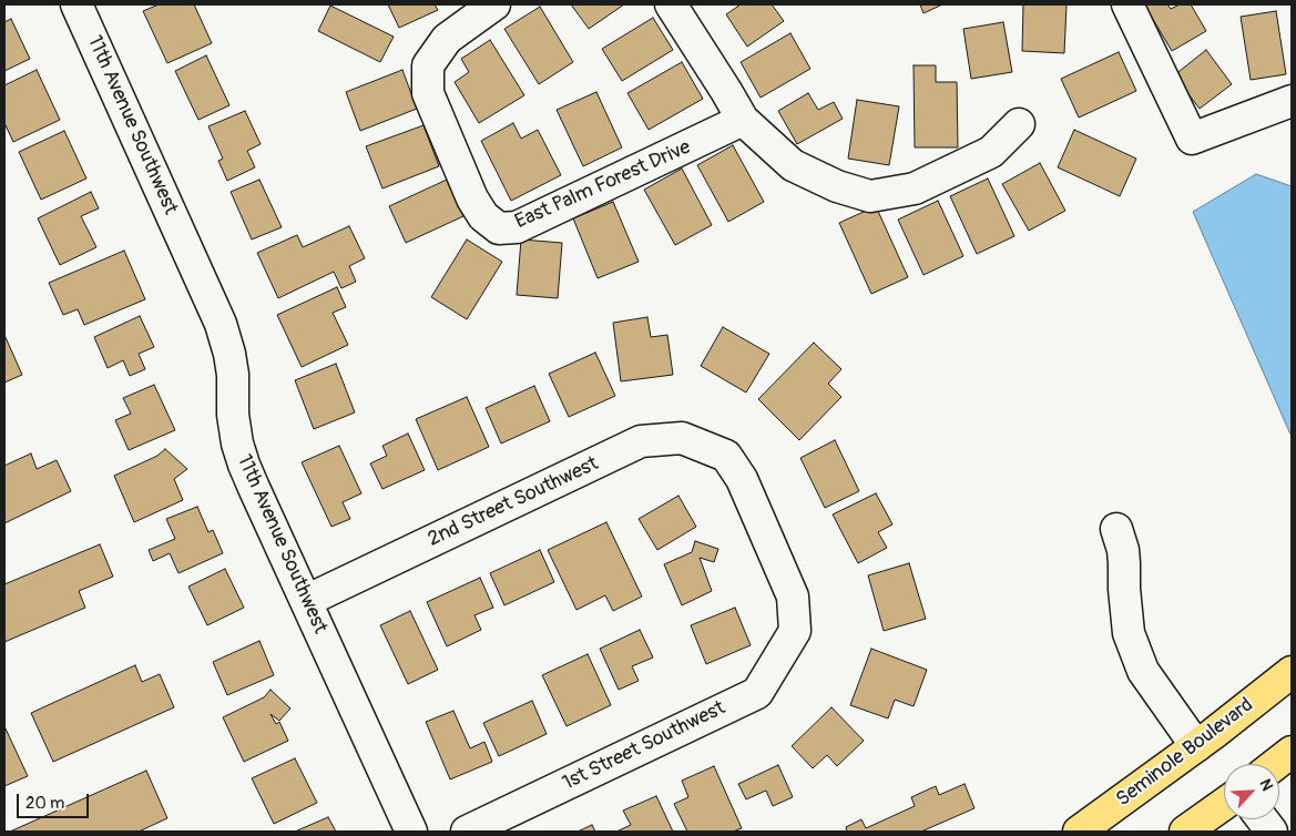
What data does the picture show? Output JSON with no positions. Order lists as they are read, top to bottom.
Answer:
{
  "streets": {
    "main road": ["Seminole Boulevard"],
    "street": [
      "11th Avenue Southwest",
      "East Palm Forest Drive",
      "2nd Street Southwest",
      "1st Street Southwest"
    ]
  },
  "crossings": [
    ["11th Avenue Southwest", "2nd Street Southwest"],
    ["2nd Street Southwest", "1st Street Southwest"]
  ],
  "scale_bar": "20 m",
  "north": "top right"
}
